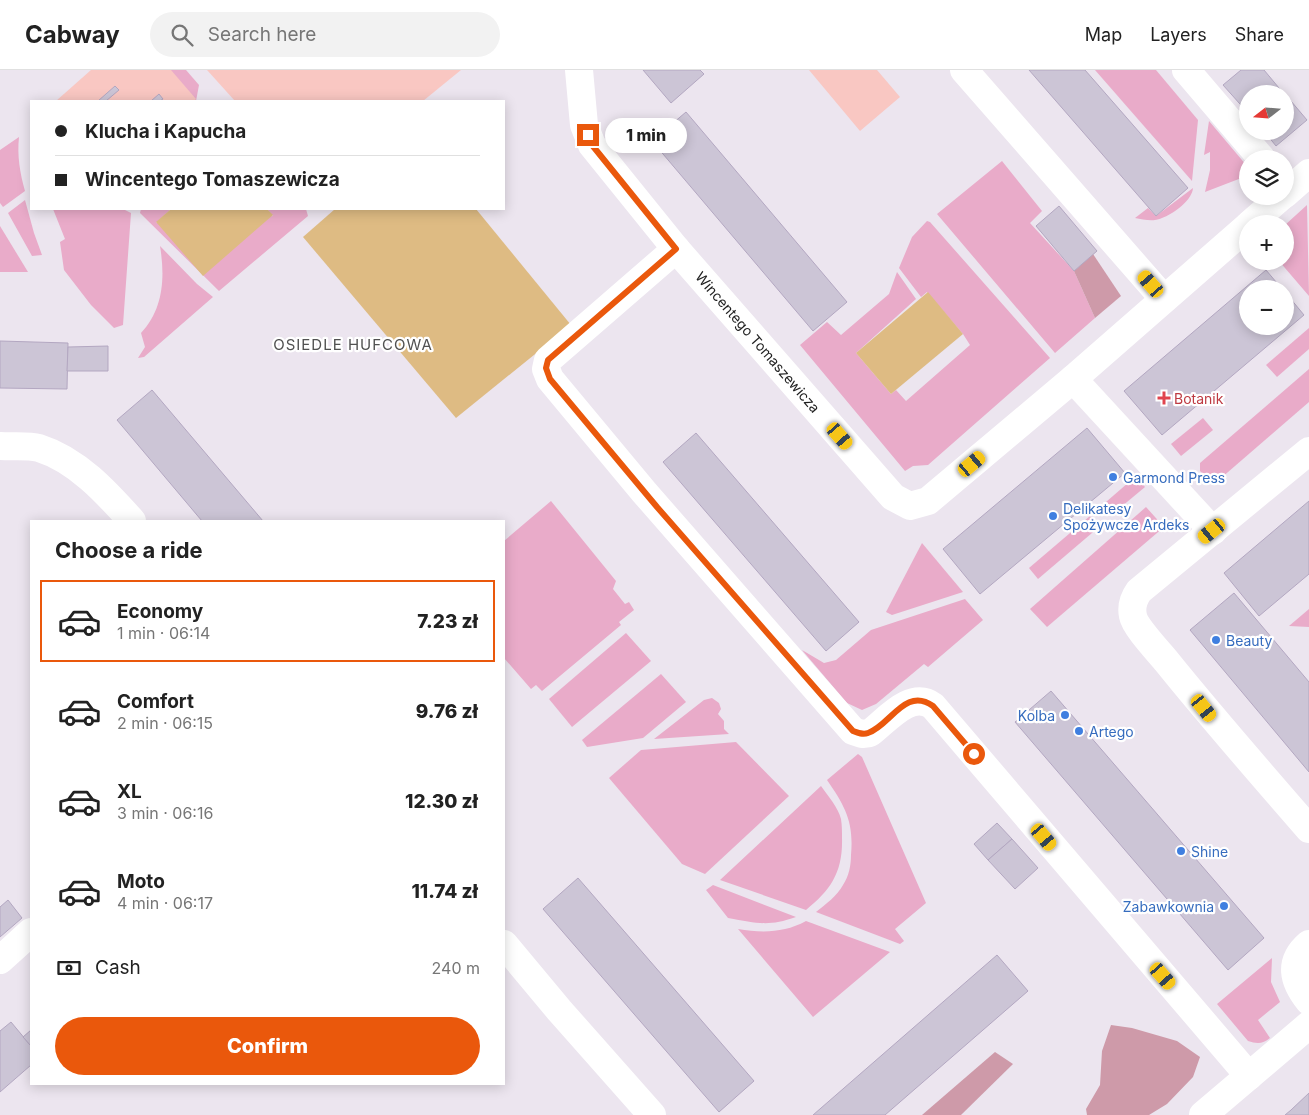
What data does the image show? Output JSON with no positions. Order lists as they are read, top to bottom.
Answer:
{
  "streets": {
    "street": ["Wincentego Tomaszewicza"]
  },
  "districts": ["OSIEDLE HUFCOWA"],
  "places": {
    "health": ["Botanik"],
    "other": [
      "Garmond Press",
      "Delikatesy Spożywcze Ardeks",
      "Beauty",
      "Kolba",
      "Artego",
      "Shine",
      "Zabawkownia"
    ]
  },
  "north": "left",
  "page": {
    "header": "Cabway",
    "search": "Search here",
    "nav": ["Map", "Layers", "Share"],
    "map_buttons": ["+", "−"],
    "banner": ["Klucha i Kapucha", "Wincentego Tomaszewicza"],
    "bubble": "1 min",
    "heading": "Choose a ride",
    "list": [
      {
        "name": "Economy",
        "note": "1 min · 06:14",
        "value": "7.23 zł"
      },
      {
        "name": "Comfort",
        "note": "2 min · 06:15",
        "value": "9.76 zł"
      },
      {
        "name": "XL",
        "note": "3 min · 06:16",
        "value": "12.30 zł"
      },
      {
        "name": "Moto",
        "note": "4 min · 06:17",
        "value": "11.74 zł"
      }
    ],
    "pay": ["Cash", "240 m"],
    "buttons": "Confirm"
  }
}
